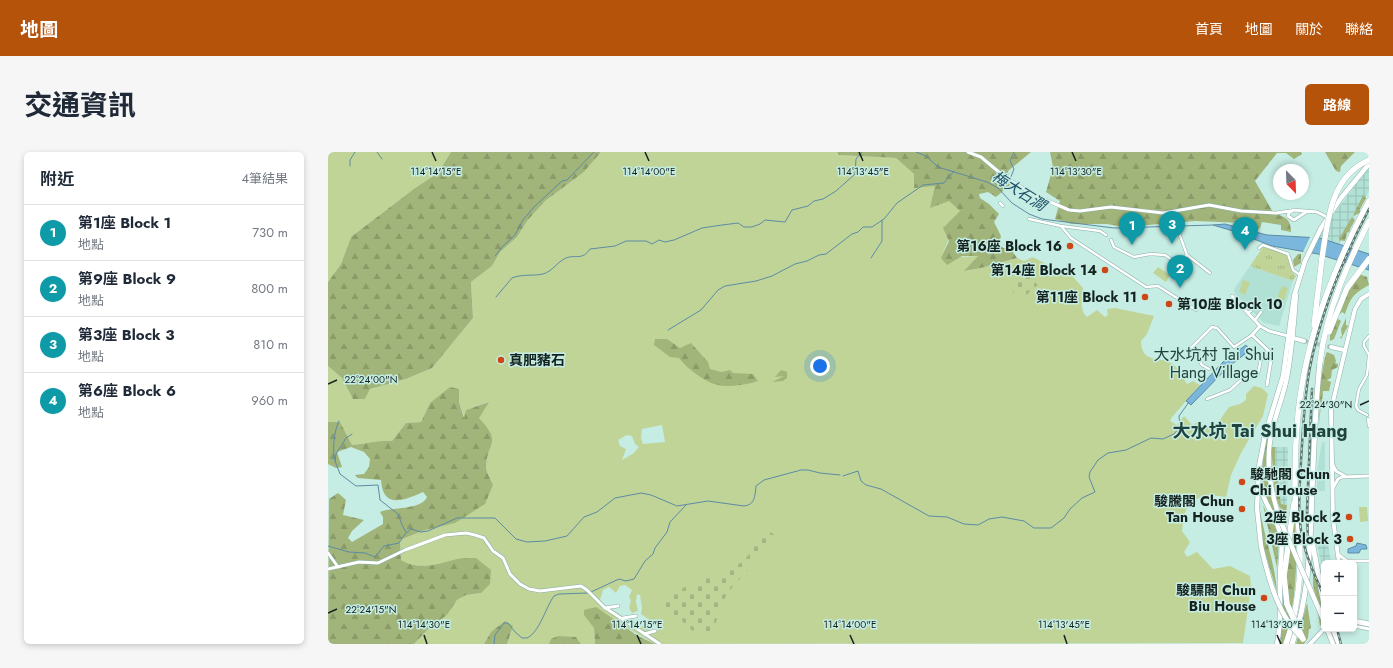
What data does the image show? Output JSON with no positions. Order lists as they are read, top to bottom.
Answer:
{
  "districts": ["大水坑村 Tai Shui Hang Village", "大水坑 Tai Shui Hang"],
  "water": ["梅大石澗"],
  "places": [
    "第16座 Block 16",
    "第14座 Block 14",
    "第11座 Block 11",
    "第10座 Block 10",
    "真肥豬石",
    "駿馳閣 Chun Chi House",
    "駿騰閣 Chun Tan House",
    "2座 Block 2",
    "3座 Block 3",
    "駿驃閣 Chun Biu House"
  ],
  "north": "bottom right",
  "page": {
    "header": "地圖",
    "nav": [
      "首頁",
      "地圖",
      "關於",
      "聯絡"
    ],
    "title": "交通資訊",
    "buttons": "路線",
    "heading": ["附近", "4筆結果"],
    "list": [
      {
        "mark": "1",
        "name": "第1座 Block 1",
        "note": "地點",
        "value": "730 m"
      },
      {
        "mark": "2",
        "name": "第9座 Block 9",
        "note": "地點",
        "value": "800 m"
      },
      {
        "mark": "3",
        "name": "第3座 Block 3",
        "note": "地點",
        "value": "810 m"
      },
      {
        "mark": "4",
        "name": "第6座 Block 6",
        "note": "地點",
        "value": "960 m"
      }
    ],
    "pins": [
      "3",
      "1",
      "4",
      "2"
    ],
    "map_buttons": ["+", "−"]
  },
  "coordinates": [
    "114°14'15\"E",
    "114°14'00\"E",
    "114°13'45\"E",
    "114°13'30\"E",
    "22°24'00\"N",
    "22°24'30\"N",
    "22°24'15\"N",
    "114°14'30\"E"
  ]
}
